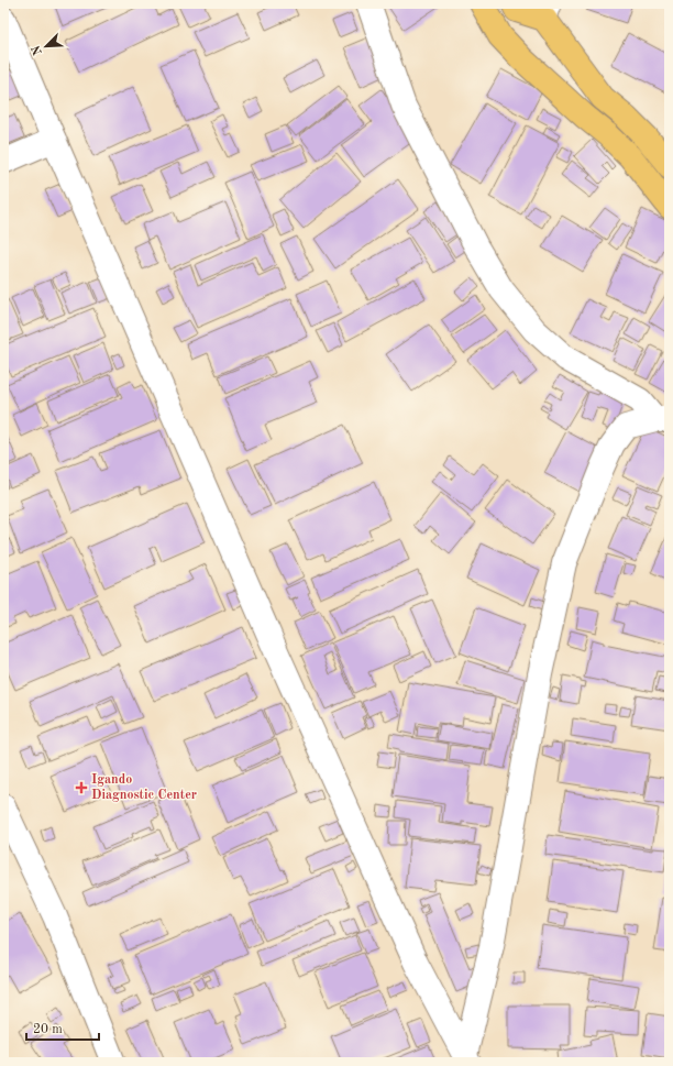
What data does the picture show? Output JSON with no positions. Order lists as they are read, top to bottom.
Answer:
{
  "places": {
    "health": ["Igando Diagnostic Center"]
  },
  "scale_bar": "20 m",
  "north": "bottom left"
}
